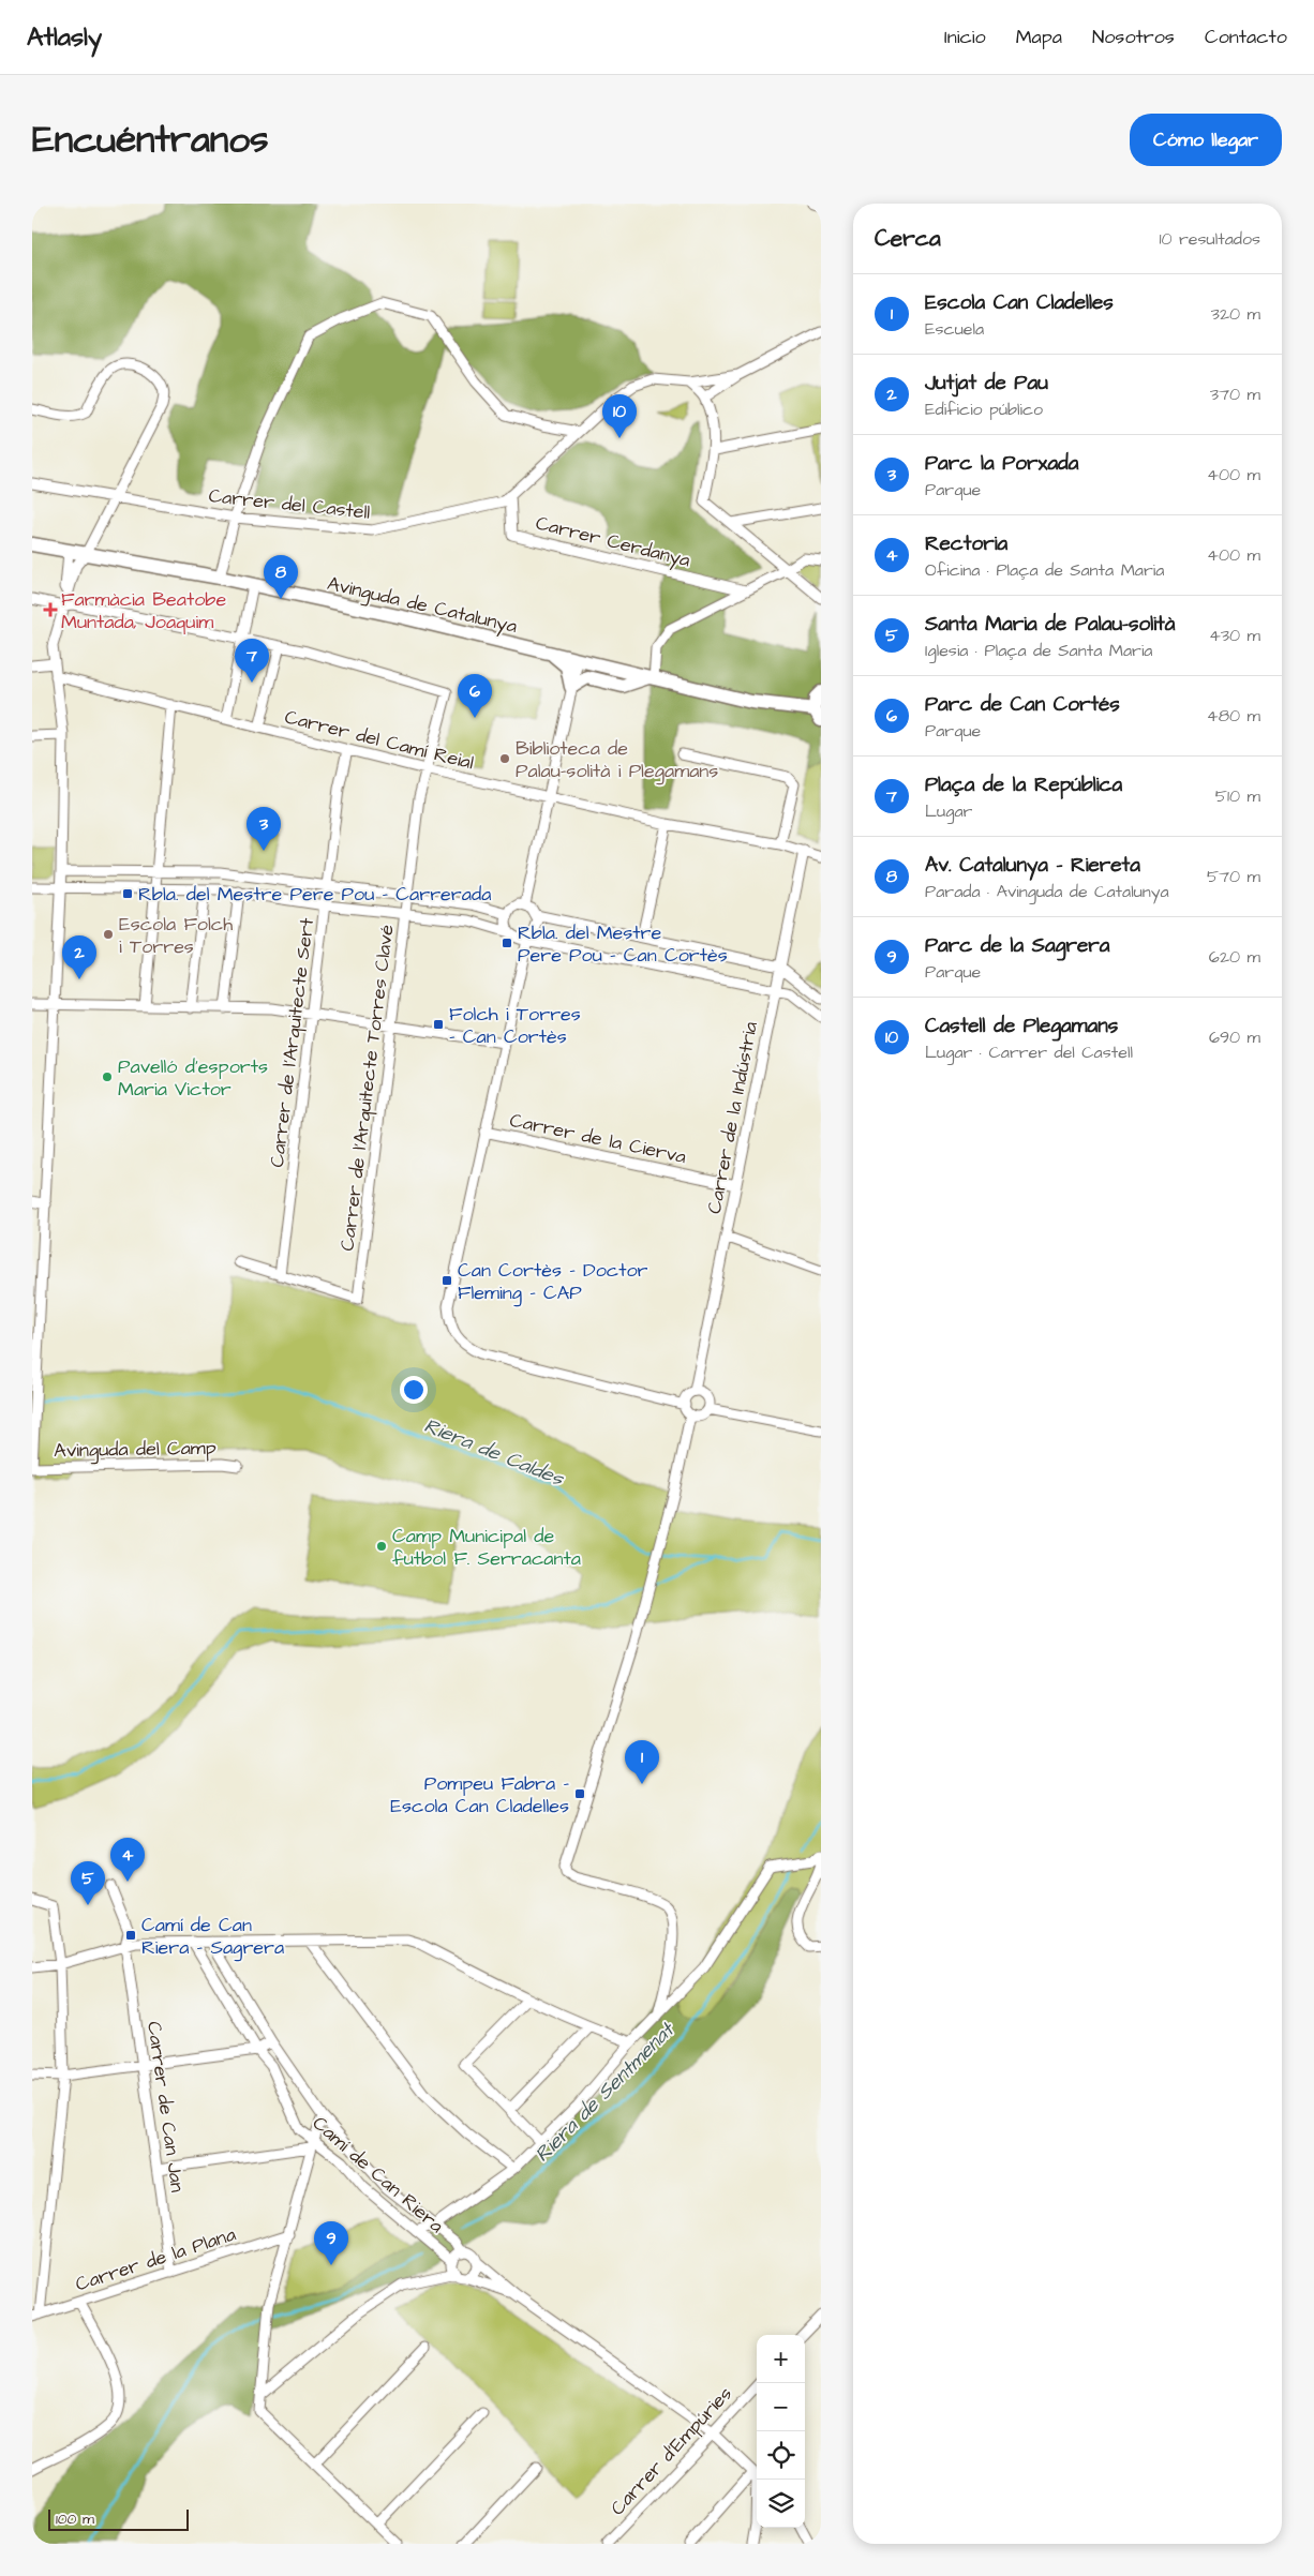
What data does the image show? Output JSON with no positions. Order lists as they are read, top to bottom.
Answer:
{
  "streets": {
    "street": [
      "Carrer del Castell",
      "Carrer Cerdanya",
      "Avinguda de Catalunya",
      "Carrer del Camí Reial",
      "Carrer de l'Arquitecte Sert",
      "Carrer de l'Arquitecte Torres Clavé",
      "Carrer de la Indústria",
      "Carrer de la Cierva",
      "Avinguda del Camp",
      "Carrer de Can Jan",
      "Camí de Can Riera",
      "Carrer de la Plana",
      "Carrer d'Empúries"
    ]
  },
  "crossings": [
    ["Carrer del Castell", "Carrer Cerdanya"],
    ["Carrer del Camí Reial", "Carrer de l'Arquitecte Sert"],
    ["Carrer del Camí Reial", "Carrer de l'Arquitecte Torres Clavé"],
    ["Carrer del Camí Reial", "Carrer de la Indústria"],
    ["Carrer de l'Arquitecte Sert", "Carrer de l'Arquitecte Torres Clavé"],
    ["Carrer de la Indústria", "Carrer de la Cierva"],
    ["Carrer de Can Jan", "Carrer de la Plana"]
  ],
  "water": ["Riera de Caldes", "Riera de Sentmenat"],
  "places": {
    "health": ["Farmàcia Beatobe Muntada, Joaquim"],
    "other": [
      "Biblioteca de Palau-solità i Plegamans",
      "Escola Folch i Torres",
      "Pavelló d'esports Maria Victor",
      "Camp Municipal de futbol F. Serracanta"
    ],
    "transit": [
      "Rbla. del Mestre Pere Pou - Carrerada",
      "Rbla. del Mestre Pere Pou - Can Cortès",
      "Folch i Torres - Can Cortès",
      "Can Cortès - Doctor Fleming - CAP",
      "Pompeu Fabra - Escola Can Cladelles",
      "Camí de Can Riera - Sagrera"
    ]
  },
  "scale_bar": "100 m",
  "page": {
    "header": "Atlasly",
    "nav": [
      "Inicio",
      "Mapa",
      "Nosotros",
      "Contacto"
    ],
    "title": "Encuéntranos",
    "buttons": "Cómo llegar",
    "heading": ["Cerca", "10 resultados"],
    "list": [
      {
        "mark": "1",
        "name": "Escola Can Cladelles",
        "note": "Escuela",
        "value": "320 m"
      },
      {
        "mark": "2",
        "name": "Jutjat de Pau",
        "note": "Edificio público",
        "value": "370 m"
      },
      {
        "mark": "3",
        "name": "Parc la Porxada",
        "note": "Parque",
        "value": "400 m"
      },
      {
        "mark": "4",
        "name": "Rectoria",
        "note": "Oficina · Plaça de Santa Maria",
        "value": "400 m"
      },
      {
        "mark": "5",
        "name": "Santa Maria de Palau-solità",
        "note": "Iglesia · Plaça de Santa Maria",
        "value": "430 m"
      },
      {
        "mark": "6",
        "name": "Parc de Can Cortés",
        "note": "Parque",
        "value": "480 m"
      },
      {
        "mark": "7",
        "name": "Plaça de la República",
        "note": "Lugar",
        "value": "510 m"
      },
      {
        "mark": "8",
        "name": "Av. Catalunya - Riereta",
        "note": "Parada · Avinguda de Catalunya",
        "value": "570 m"
      },
      {
        "mark": "9",
        "name": "Parc de la Sagrera",
        "note": "Parque",
        "value": "620 m"
      },
      {
        "mark": "10",
        "name": "Castell de Plegamans",
        "note": "Lugar · Carrer del Castell",
        "value": "690 m"
      }
    ],
    "pins": [
      "10",
      "8",
      "7",
      "6",
      "3",
      "2",
      "1",
      "4",
      "5",
      "9"
    ],
    "map_buttons": ["+", "−"],
    "scale": "100 m"
  }
}
